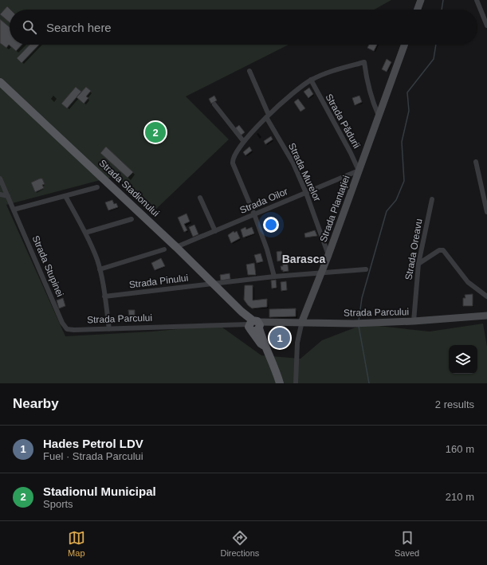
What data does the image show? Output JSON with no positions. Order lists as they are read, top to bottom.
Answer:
{
  "streets": {
    "main road": ["Strada Stadionului", "Strada Plantației", "Strada Parcului"],
    "street": [
      "Strada Pădurii",
      "Strada Murelor",
      "Strada Oilor",
      "Strada Oreavu",
      "Strada Stupinei",
      "Strada Pinului"
    ]
  },
  "crossings": [
    ["Strada Pădurii", "Strada Oilor"],
    ["Strada Pădurii", "Strada Plantației"],
    ["Strada Murelor", "Strada Oilor"],
    ["Strada Murelor", "Strada Plantației"],
    ["Strada Stadionului", "Strada Oilor"],
    ["Strada Stadionului", "Strada Pinului"],
    ["Strada Stadionului", "Strada Parcului"],
    ["Strada Oilor", "Strada Plantației"],
    ["Strada Plantației", "Strada Pinului"],
    ["Strada Plantației", "Strada Parcului"],
    ["Strada Oreavu", "Strada Parcului"],
    ["Strada Stupinei", "Strada Parcului"]
  ],
  "districts": ["Barasca"],
  "page": {
    "search": "Search here",
    "pins": ["2", "1"],
    "heading": ["Nearby", "2 results"],
    "list": [
      {
        "mark": "1",
        "name": "Hades Petrol LDV",
        "note": "Fuel · Strada Parcului",
        "value": "160 m"
      },
      {
        "mark": "2",
        "name": "Stadionul Municipal",
        "note": "Sports",
        "value": "210 m"
      }
    ],
    "nav": ["Map", "Directions", "Saved"]
  }
}
